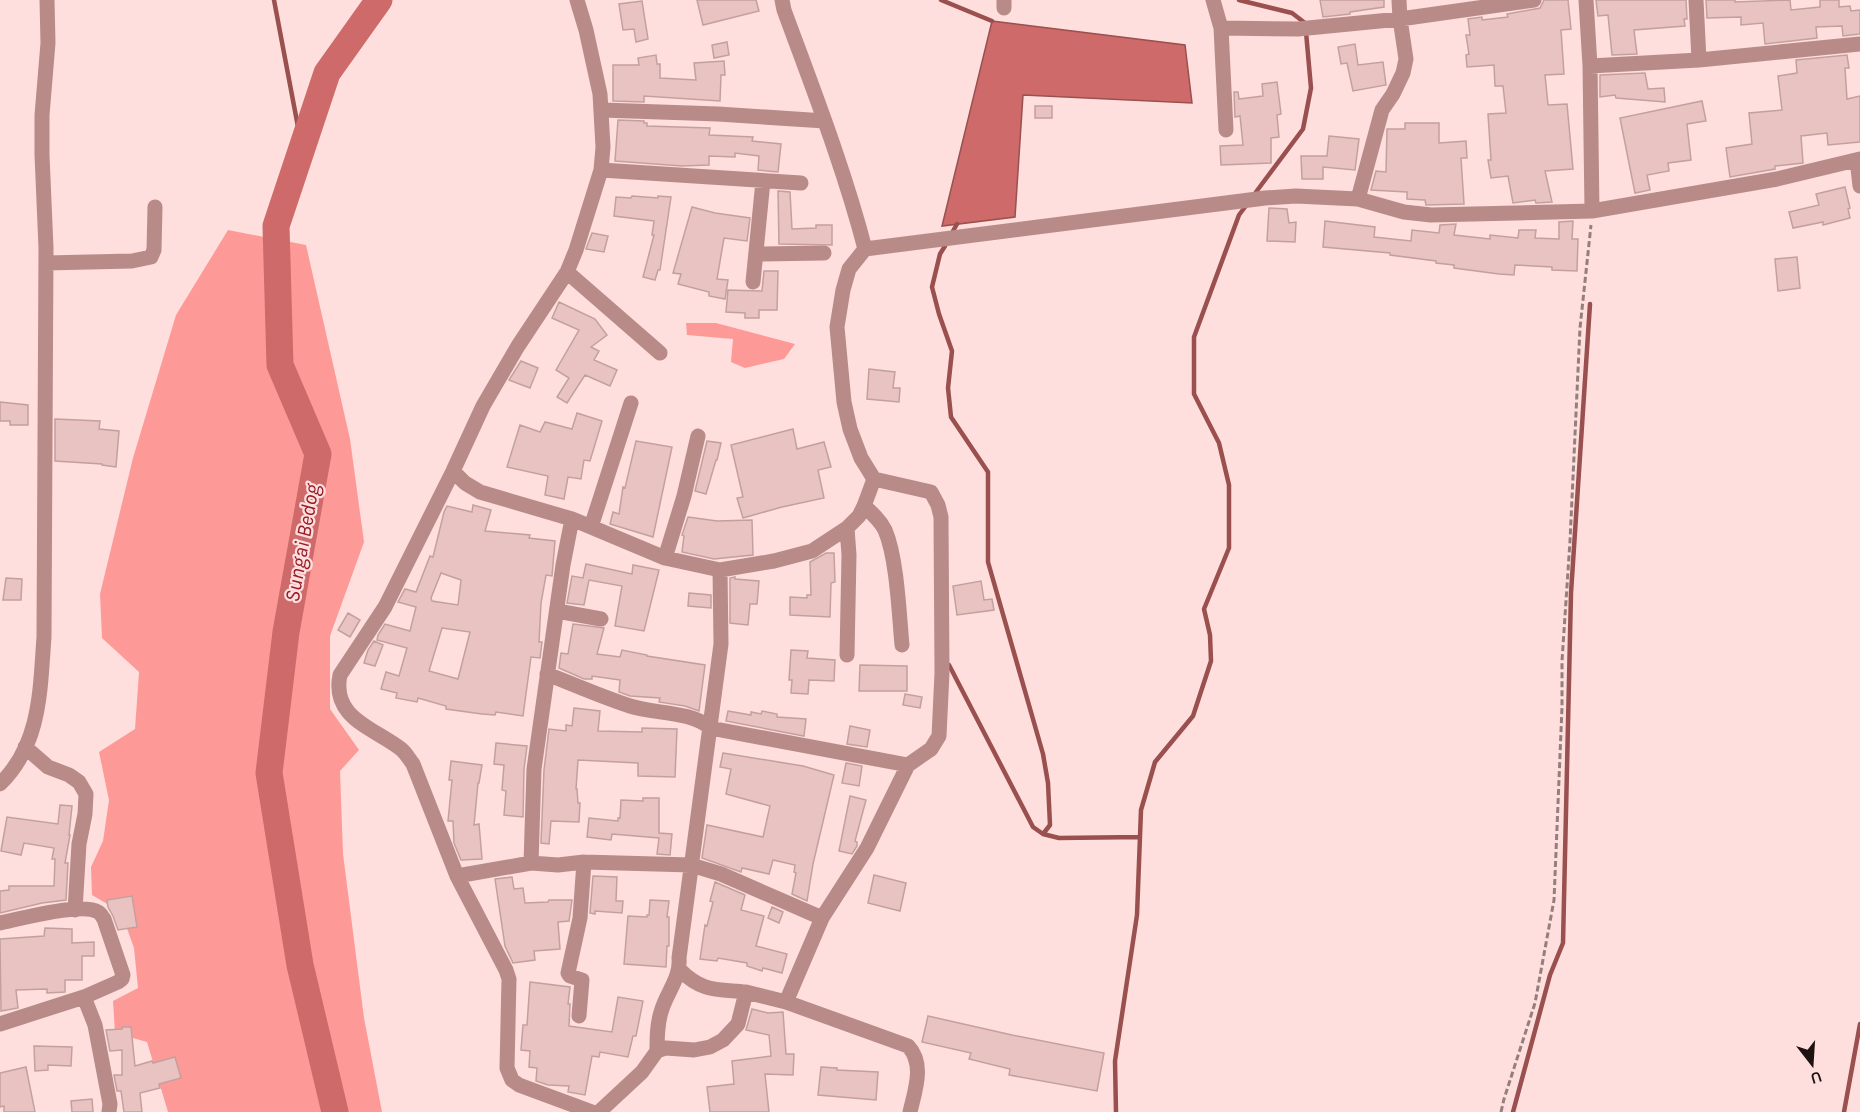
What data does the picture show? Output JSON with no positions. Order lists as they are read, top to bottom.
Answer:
{
  "water": ["Sungai Bedog"],
  "north": "bottom"
}
